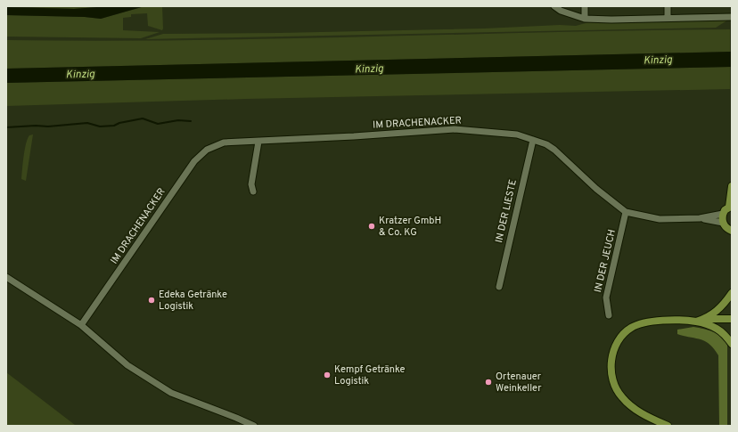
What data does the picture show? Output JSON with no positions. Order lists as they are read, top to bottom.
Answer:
{
  "streets": {
    "street": ["IM DRACHENACKER", "IN DER LIESTE", "IN DER JEUCH"]
  },
  "crossings": [
    ["IM DRACHENACKER", "IN DER LIESTE"],
    ["IM DRACHENACKER", "IN DER JEUCH"]
  ],
  "water": ["Kinzig"],
  "places": [
    "Kratzer GmbH & Co. KG",
    "Edeka Getränke Logistik",
    "Kempf Getränke Logistik",
    "Ortenauer Weinkeller"
  ]
}
